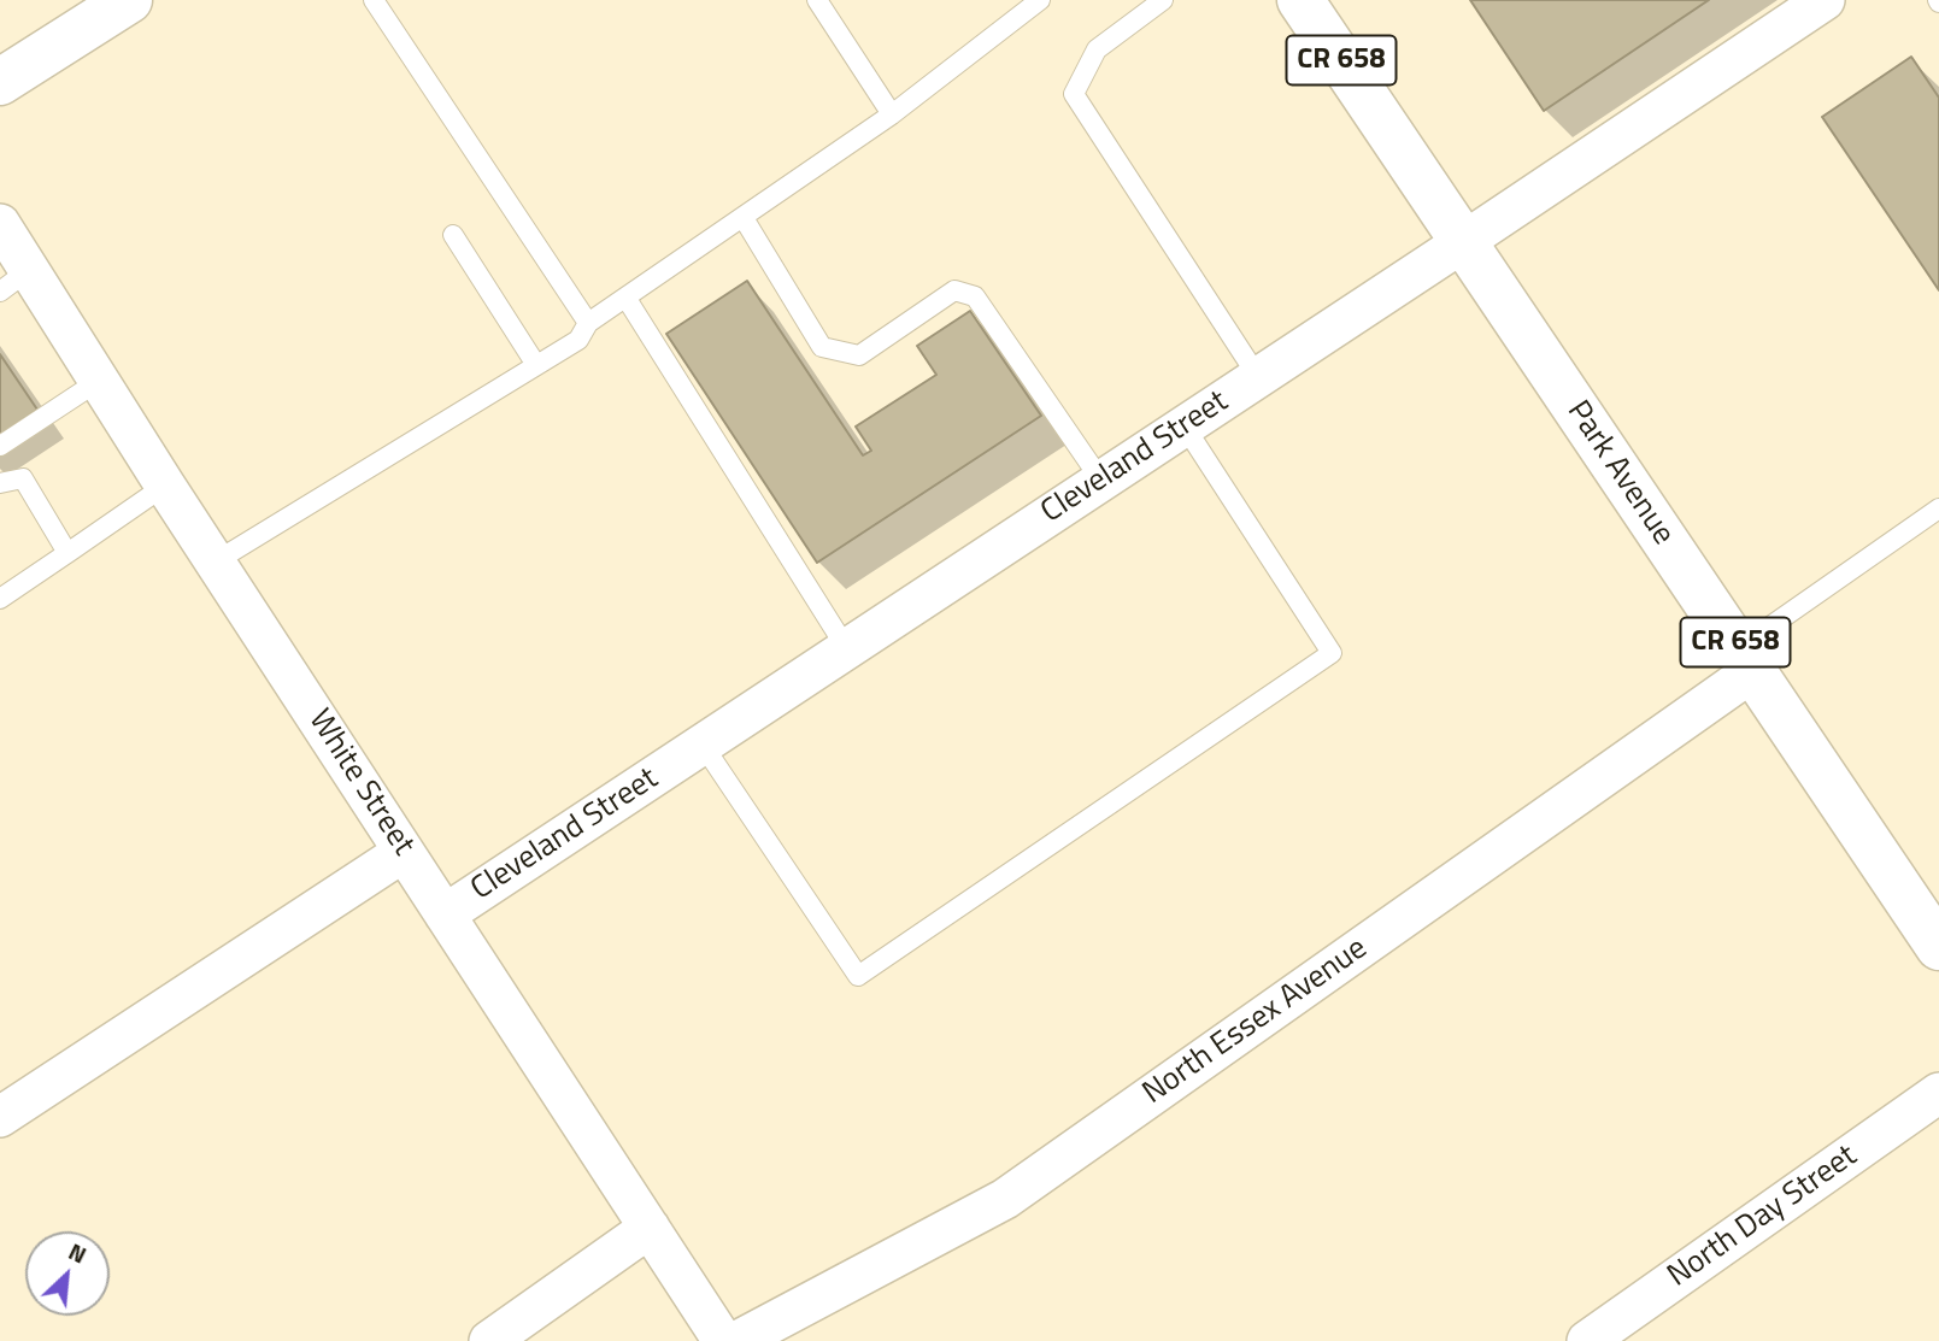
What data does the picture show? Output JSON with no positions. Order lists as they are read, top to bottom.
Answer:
{
  "streets": {
    "main road": ["CR 658", "Park Avenue"],
    "street": [
      "Cleveland Street",
      "White Street",
      "North Essex Avenue",
      "North Day Street"
    ]
  },
  "crossings": [
    ["Cleveland Street", "Park Avenue"],
    ["Cleveland Street", "White Street"],
    ["Park Avenue", "North Essex Avenue"]
  ],
  "north": "top right"
}
